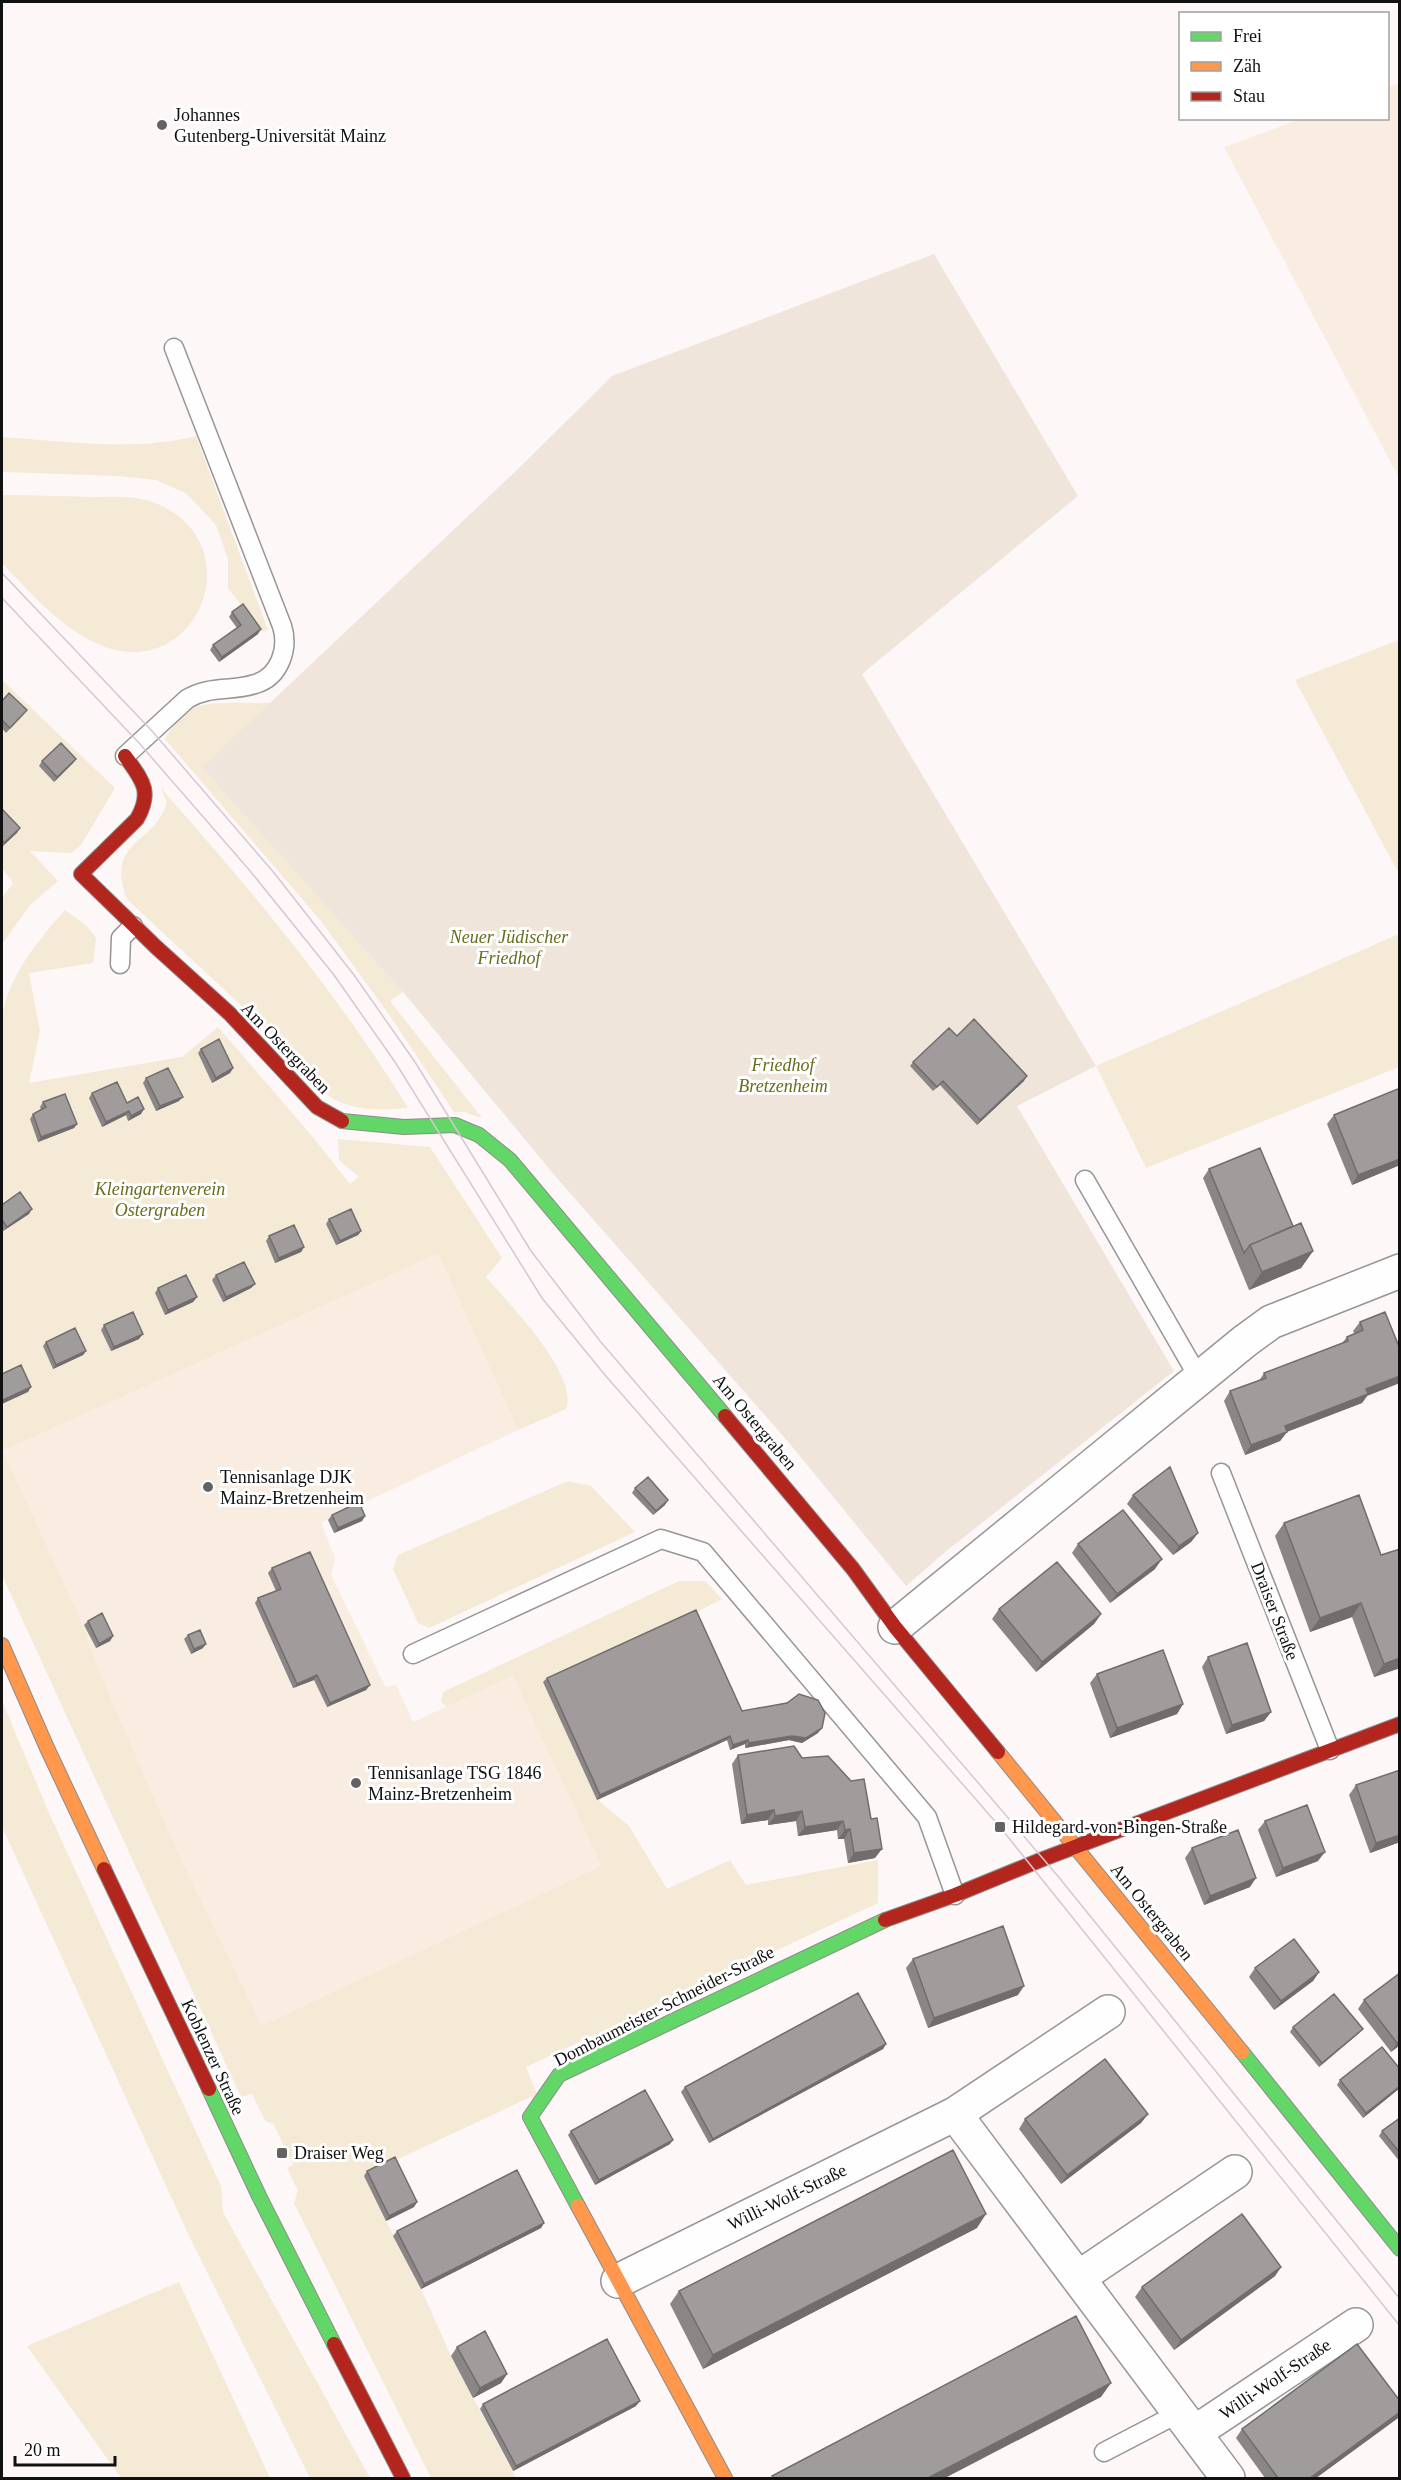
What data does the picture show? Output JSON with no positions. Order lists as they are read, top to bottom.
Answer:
{
  "streets": {
    "street": [
      "Am Ostergraben",
      "Dombaumeister-Schneider-Straße",
      "Koblenzer Straße",
      "Willi-Wolf-Straße"
    ],
    "lane": ["Draiser Straße"]
  },
  "crossings": [
    ["Am Ostergraben", "Dombaumeister-Schneider-Straße"],
    ["Dombaumeister-Schneider-Straße", "Willi-Wolf-Straße"]
  ],
  "parks": ["Neuer Jüdischer Friedhof", "Friedhof Bretzenheim", "Kleingartenverein Ostergraben"],
  "places": {
    "other": ["Johannes Gutenberg-Universität Mainz", "Tennisanlage DJK Mainz-Bretzenheim", "Tennisanlage TSG 1846 Mainz-Bretzenheim"],
    "transit": ["Hildegard-von-Bingen-Straße", "Draiser Weg"]
  },
  "legend": ["Frei", "Zäh", "Stau"],
  "scale_bar": "20 m"
}
